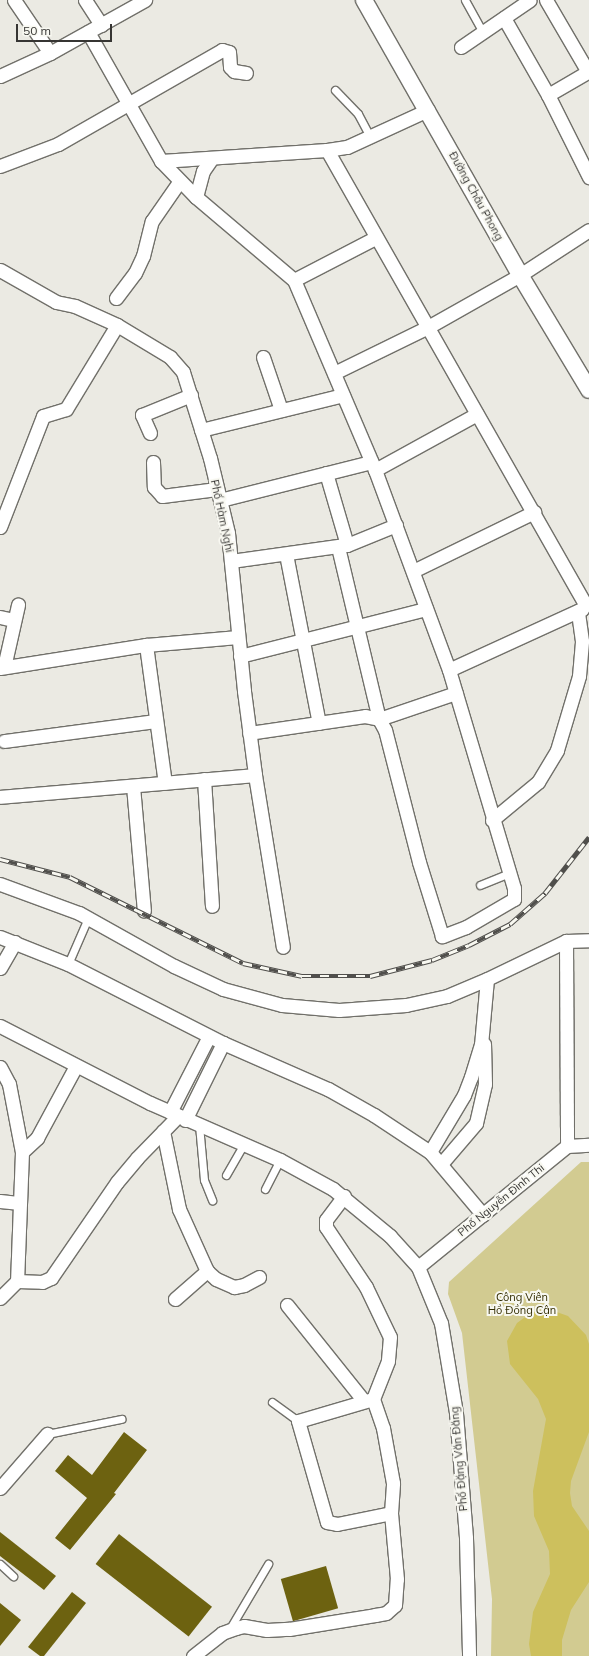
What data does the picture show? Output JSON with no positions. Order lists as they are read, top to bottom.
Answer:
{
  "streets": {
    "street": [
      "Đường Châu Phong",
      "Phố Hàm Nghi",
      "Phố Nguyễn Đình Thi",
      "Phố Đặng Văn Đăng"
    ]
  },
  "crossings": [
    ["Phố Nguyễn Đình Thi", "Phố Đặng Văn Đăng"]
  ],
  "parks": ["Công Viên Hồ Đồng Cận"],
  "scale_bar": "50 m"
}
